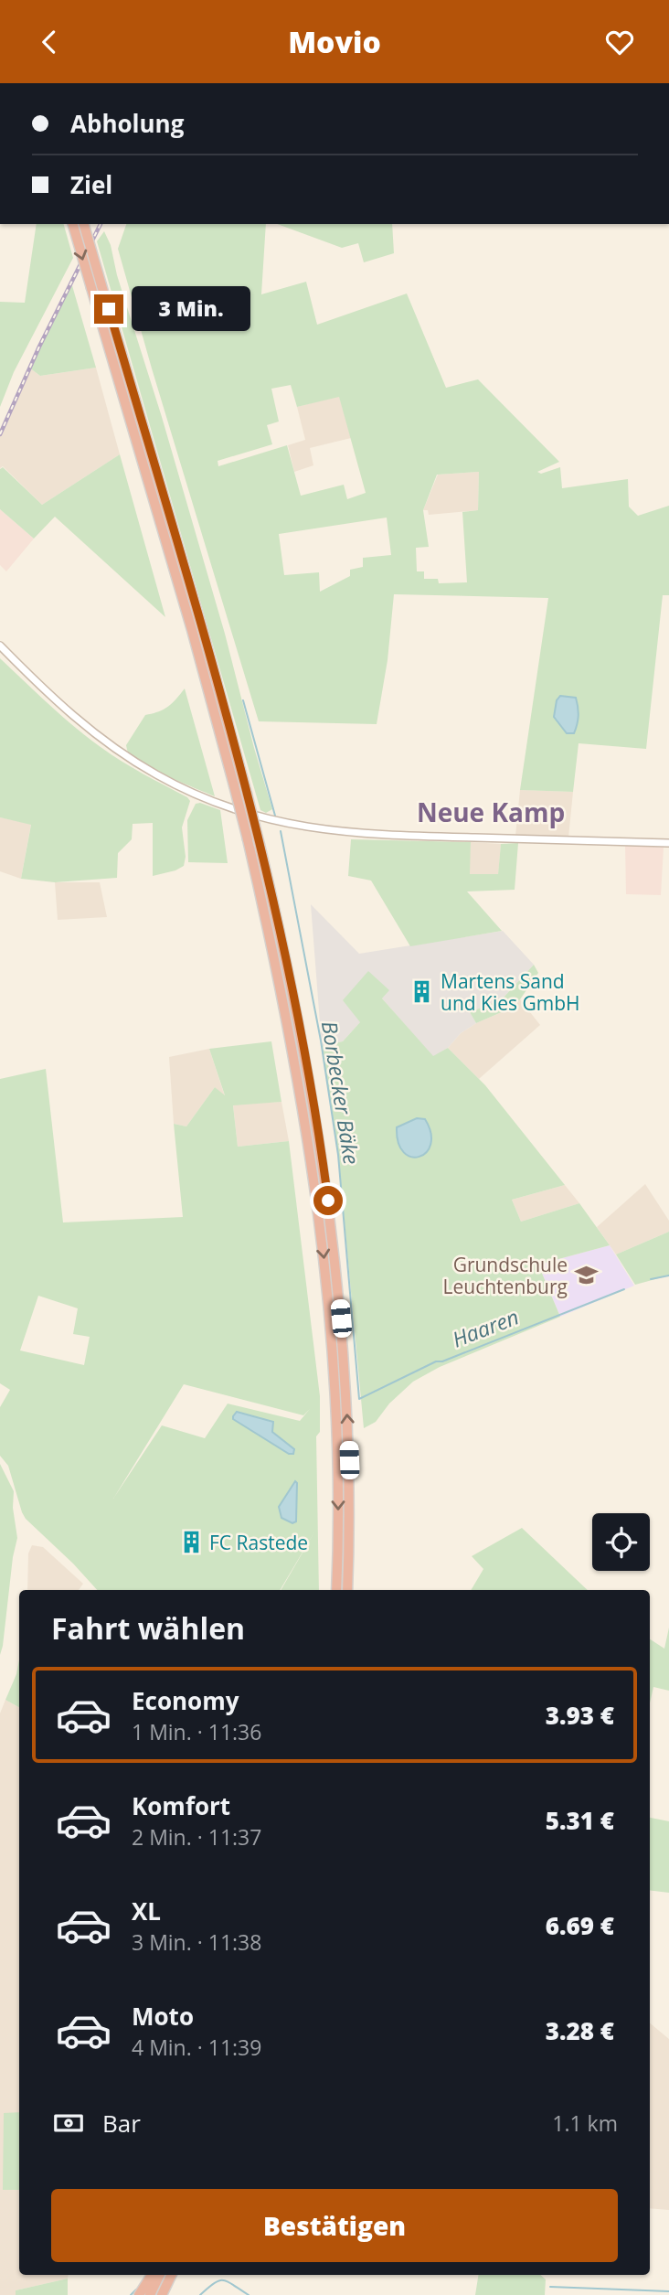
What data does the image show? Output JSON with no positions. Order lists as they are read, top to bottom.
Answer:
{
  "districts": ["Neue Kamp"],
  "water": ["Borbecker Bäke", "Haaren"],
  "places": {
    "building": ["Martens Sand und Kies GmbH", "FC Rastede"],
    "school or university": ["Grundschule Leuchtenburg"]
  },
  "page": {
    "header": "Movio",
    "banner": ["Abholung", "Ziel"],
    "bubble": "3 Min.",
    "heading": "Fahrt wählen",
    "list": [
      {
        "name": "Economy",
        "note": "1 Min. · 11:36",
        "value": "3.93 €"
      },
      {
        "name": "Komfort",
        "note": "2 Min. · 11:37",
        "value": "5.31 €"
      },
      {
        "name": "XL",
        "note": "3 Min. · 11:38",
        "value": "6.69 €"
      },
      {
        "name": "Moto",
        "note": "4 Min. · 11:39",
        "value": "3.28 €"
      }
    ],
    "pay": ["Bar", "1.1 km"],
    "buttons": "Bestätigen"
  }
}
